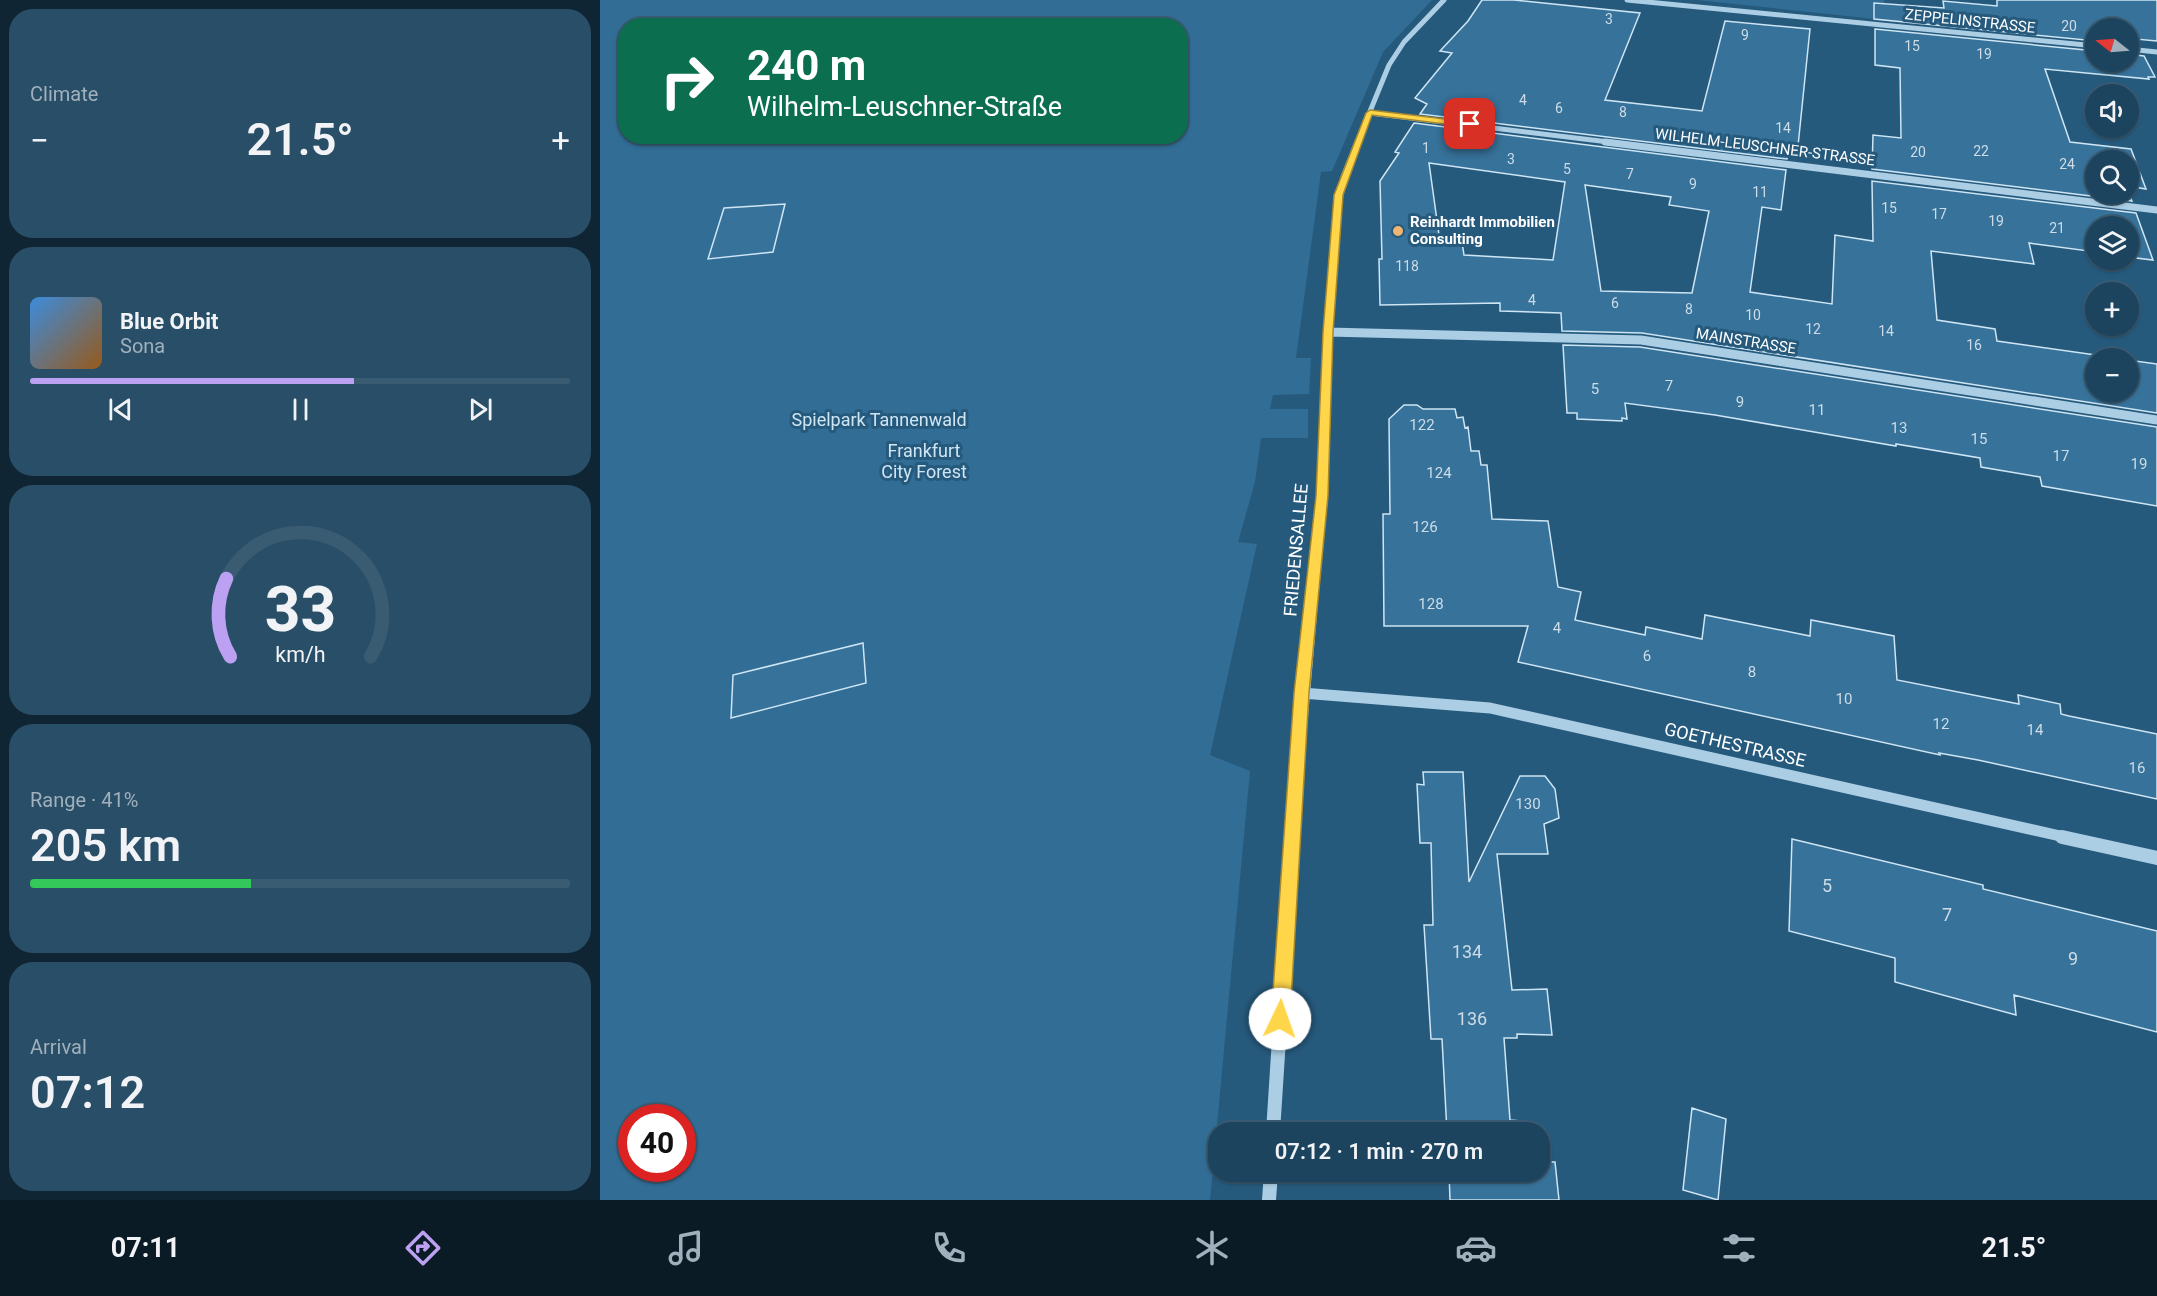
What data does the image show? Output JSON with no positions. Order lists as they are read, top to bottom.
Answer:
{
  "streets": {
    "street": [
      "ZEPPELINSTRASSE",
      "WILHELM-LEUSCHNER-STRASSE",
      "MAINSTRASSE",
      "FRIEDENSALLEE",
      "GOETHESTRASSE"
    ]
  },
  "crossings": [
    ["WILHELM-LEUSCHNER-STRASSE", "FRIEDENSALLEE"],
    ["MAINSTRASSE", "FRIEDENSALLEE"],
    ["FRIEDENSALLEE", "GOETHESTRASSE"]
  ],
  "parks": ["Spielpark Tannenwald", "Frankfurt City Forest"],
  "places": ["Reinhardt Immobilien Consulting"],
  "house_numbers": [
    "3",
    "20",
    "9",
    "15",
    "19",
    "4",
    "6",
    "8",
    "14",
    "1",
    "22",
    "20",
    "3",
    "24",
    "5",
    "7",
    "9",
    "11",
    "15",
    "17",
    "19",
    "21",
    "118",
    "4",
    "6",
    "8",
    "10",
    "12",
    "14",
    "16",
    "7",
    "5",
    "9",
    "11",
    "122",
    "13",
    "15",
    "17",
    "19",
    "124",
    "126",
    "128",
    "4",
    "6",
    "8",
    "10",
    "12",
    "14",
    "16",
    "130",
    "5",
    "7",
    "134",
    "9",
    "136"
  ],
  "north": "left",
  "page": {
    "tile": [
      "Climate",
      ["Range · 41%", "205 km"],
      ["Arrival", "07:12"]
    ],
    "map_buttons": ["+", "−"],
    "turn": ["240 m", "Wilhelm-Leuschner-Straße"],
    "heat": ["−", "21.5°", "+"],
    "song": ["Blue Orbit", "Sona"],
    "limit": "40",
    "trip": "07:12 · 1 min · 270 m",
    "tabs": ["07:11", "21.5°"],
    "gauge": ["33", "km/h"]
  }
}
